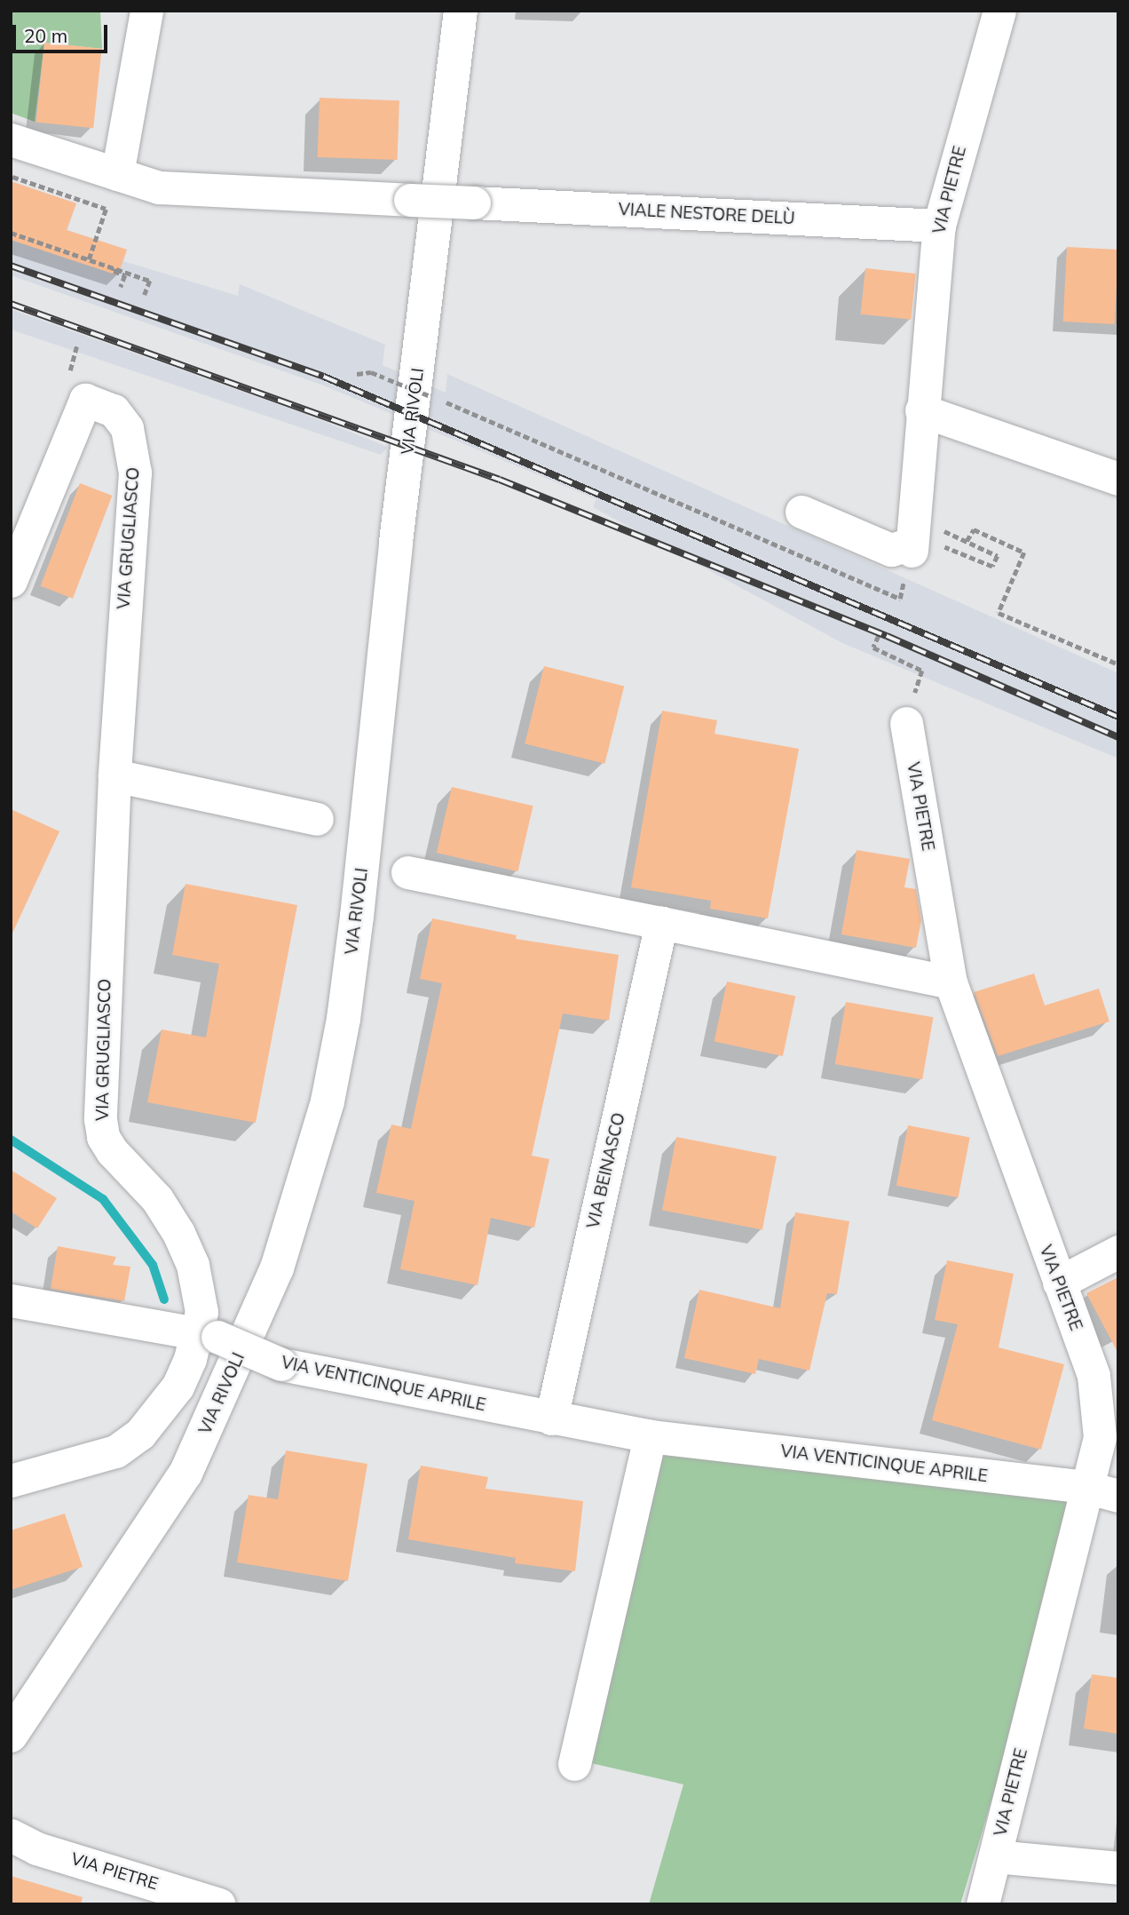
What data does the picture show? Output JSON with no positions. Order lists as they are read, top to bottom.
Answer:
{
  "streets": {
    "street": [
      "VIA PIETRE",
      "VIALE NESTORE DELÙ",
      "VIA RIVOLI",
      "VIA GRUGLIASCO",
      "VIA BEINASCO",
      "VIA VENTICINQUE APRILE"
    ]
  },
  "crossings": [
    ["VIA PIETRE", "VIALE NESTORE DELÙ"],
    ["VIA PIETRE", "VIA VENTICINQUE APRILE"],
    ["VIA GRUGLIASCO", "VIA VENTICINQUE APRILE"],
    ["VIA BEINASCO", "VIA VENTICINQUE APRILE"]
  ],
  "scale_bar": "20 m"
}
